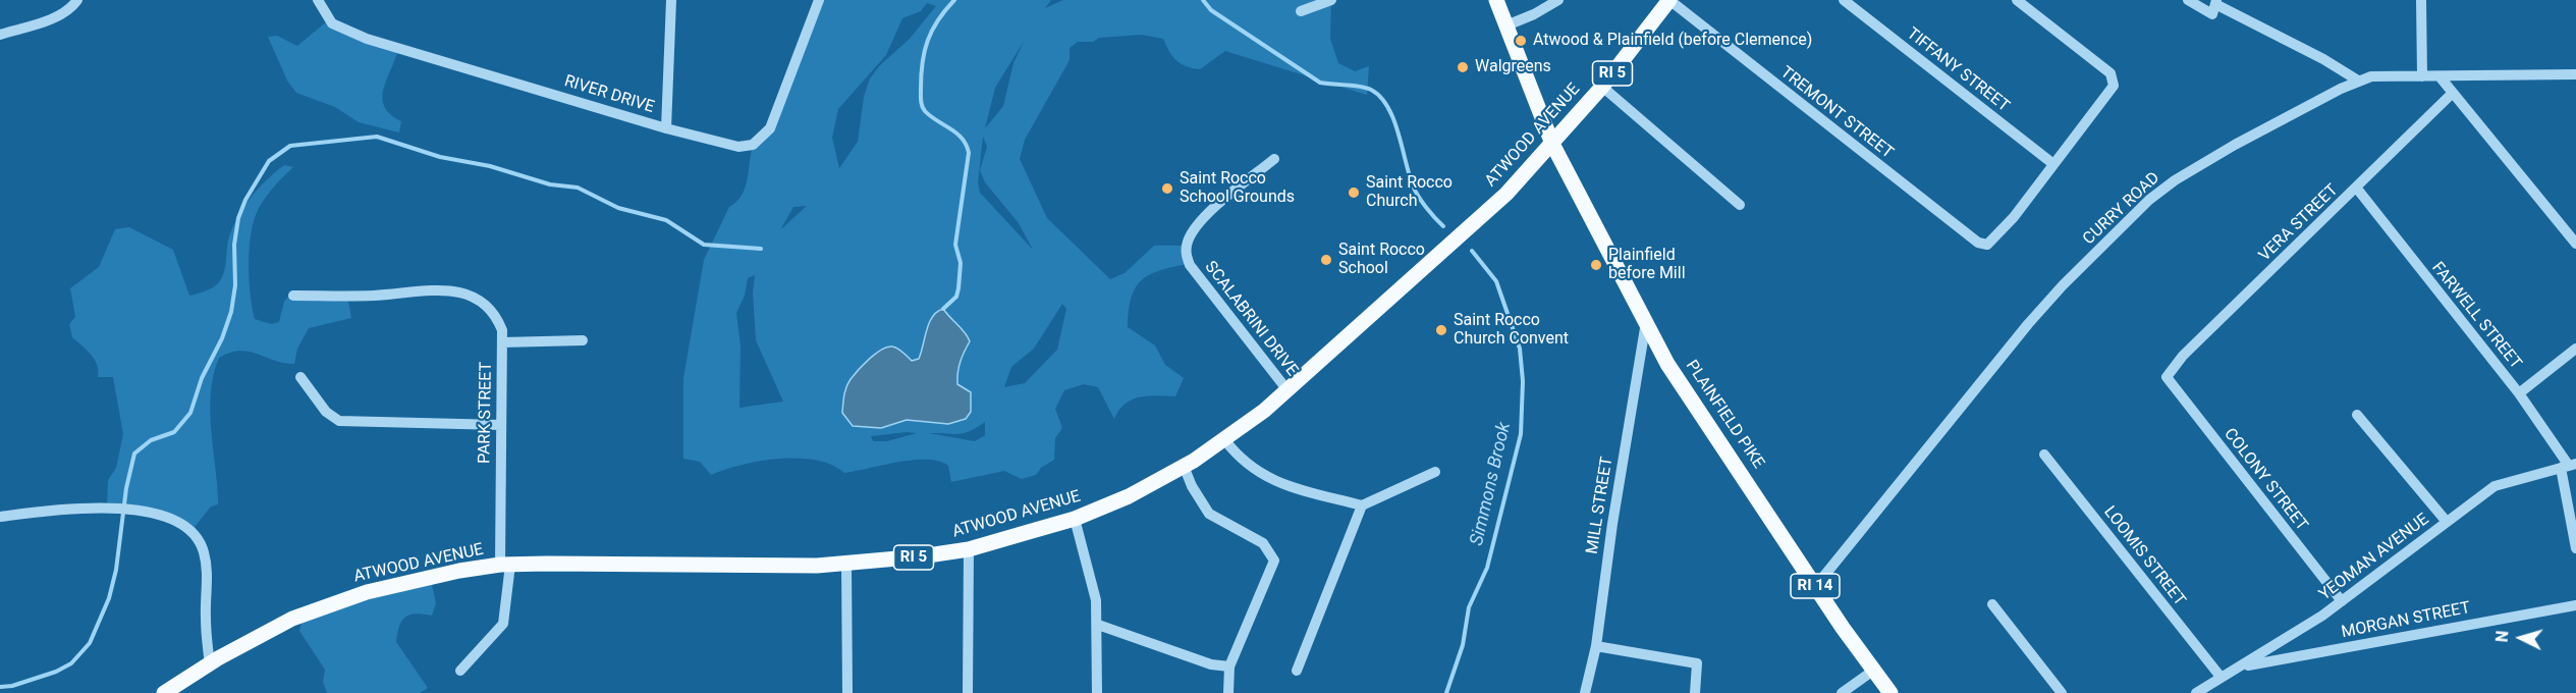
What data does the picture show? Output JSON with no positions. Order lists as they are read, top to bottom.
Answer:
{
  "streets": {
    "main road": [
      "RI 5",
      "ATWOOD AVENUE",
      "PLAINFIELD PIKE",
      "RI 14"
    ],
    "street": [
      "TIFFANY STREET",
      "RIVER DRIVE",
      "TREMONT STREET",
      "CURRY ROAD",
      "VERA STREET",
      "FARWELL STREET",
      "SCALABRINI DRIVE",
      "PARK STREET",
      "COLONY STREET",
      "MILL STREET",
      "LOOMIS STREET",
      "YEOMAN AVENUE",
      "MORGAN STREET"
    ]
  },
  "crossings": [
    ["TIFFANY STREET", "TREMONT STREET"],
    ["TREMONT STREET", "ATWOOD AVENUE"],
    ["ATWOOD AVENUE", "SCALABRINI DRIVE"],
    ["ATWOOD AVENUE", "PARK STREET"],
    ["ATWOOD AVENUE", "PLAINFIELD PIKE"],
    ["ATWOOD AVENUE", "RI 14"],
    ["CURRY ROAD", "PLAINFIELD PIKE"],
    ["VERA STREET", "FARWELL STREET"],
    ["VERA STREET", "COLONY STREET"],
    ["FARWELL STREET", "YEOMAN AVENUE"],
    ["PLAINFIELD PIKE", "MILL STREET"],
    ["PLAINFIELD PIKE", "RI 14"],
    ["COLONY STREET", "YEOMAN AVENUE"],
    ["LOOMIS STREET", "YEOMAN AVENUE"],
    ["YEOMAN AVENUE", "MORGAN STREET"]
  ],
  "water": ["Simmons Brook"],
  "places": [
    "Atwood & Plainfield (before Clemence)",
    "Walgreens",
    "Saint Rocco School Grounds",
    "Saint Rocco Church",
    "Saint Rocco School",
    "Plainfield before Mill",
    "Saint Rocco Church Convent"
  ],
  "north": "left"
}
